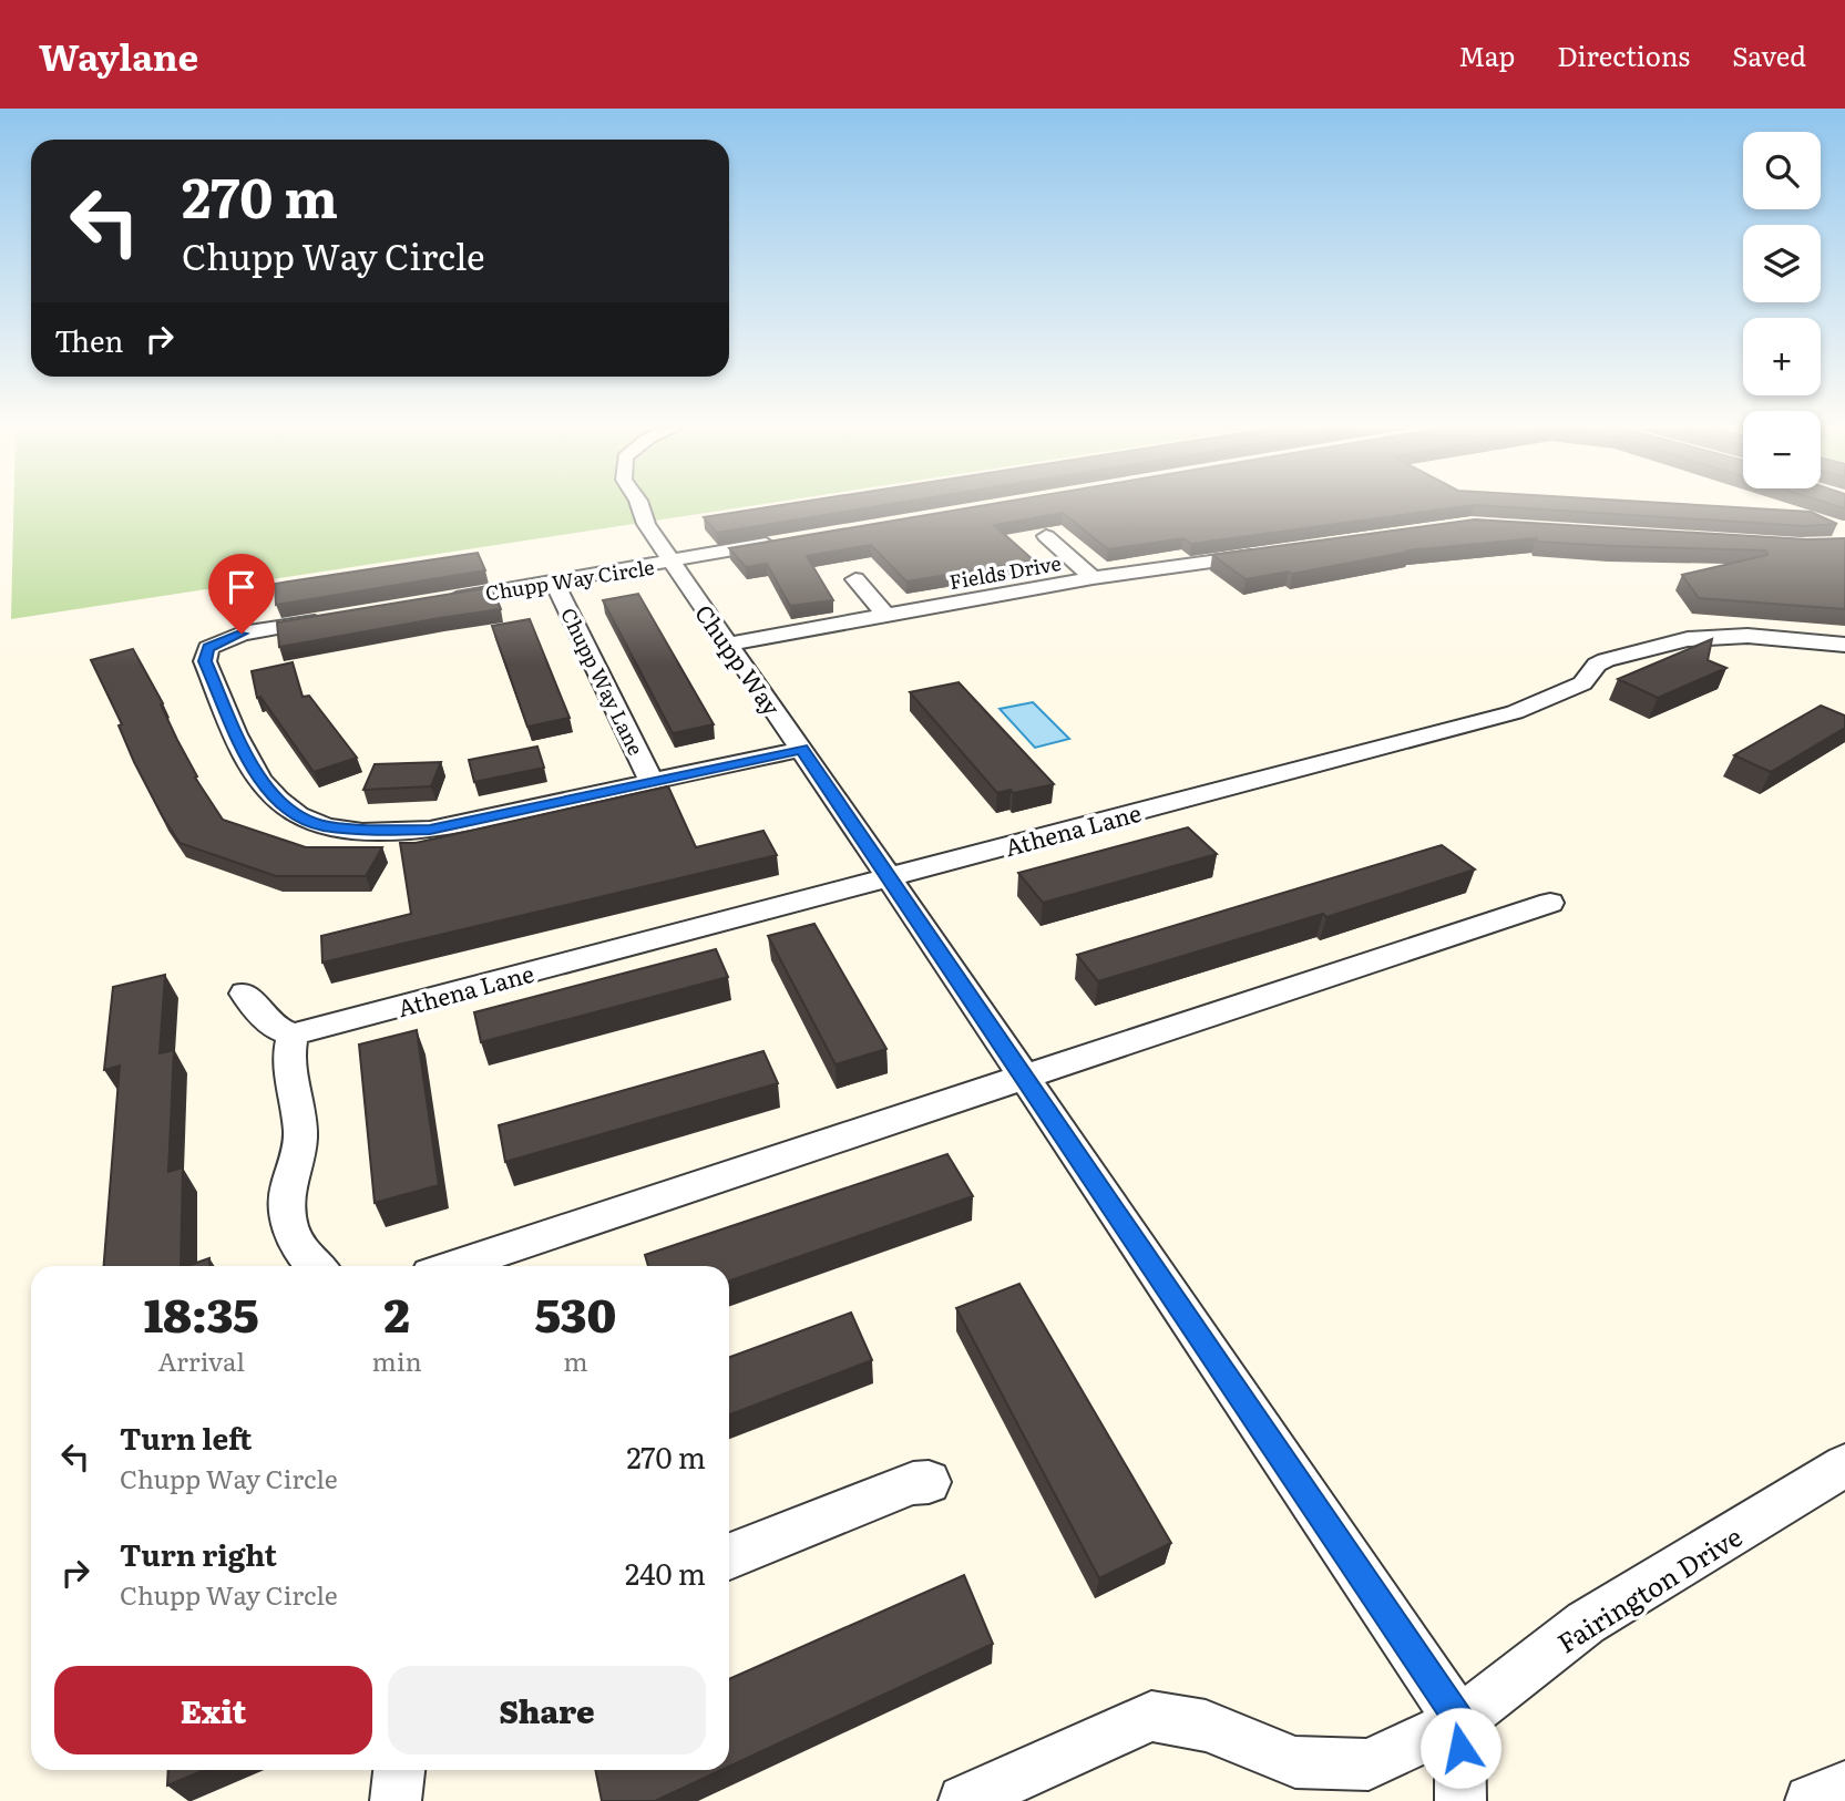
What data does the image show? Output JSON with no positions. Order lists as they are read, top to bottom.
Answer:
{
  "streets": {
    "street": [
      "Fields Drive",
      "Chupp Way Circle",
      "Chupp Way",
      "Chupp Way Lane",
      "Athena Lane",
      "Fairington Drive"
    ]
  },
  "crossings": [
    ["Fields Drive", "Chupp Way"],
    ["Chupp Way Circle", "Chupp Way"],
    ["Chupp Way Circle", "Chupp Way Lane"],
    ["Chupp Way", "Athena Lane"],
    ["Chupp Way", "Fairington Drive"]
  ],
  "page": {
    "header": "Waylane",
    "nav": ["Map", "Directions", "Saved"],
    "map_buttons": ["+", "−"],
    "turn": ["270 m", "Chupp Way Circle"],
    "then": "Then",
    "eta": [
      "18:35",
      "Arrival",
      "2",
      "min",
      "530",
      "m"
    ],
    "list": [
      {
        "name": "Turn left",
        "note": "Chupp Way Circle",
        "value": "270 m"
      },
      {
        "name": "Turn right",
        "note": "Chupp Way Circle",
        "value": "240 m"
      }
    ],
    "buttons": ["Exit", "Share"]
  }
}
